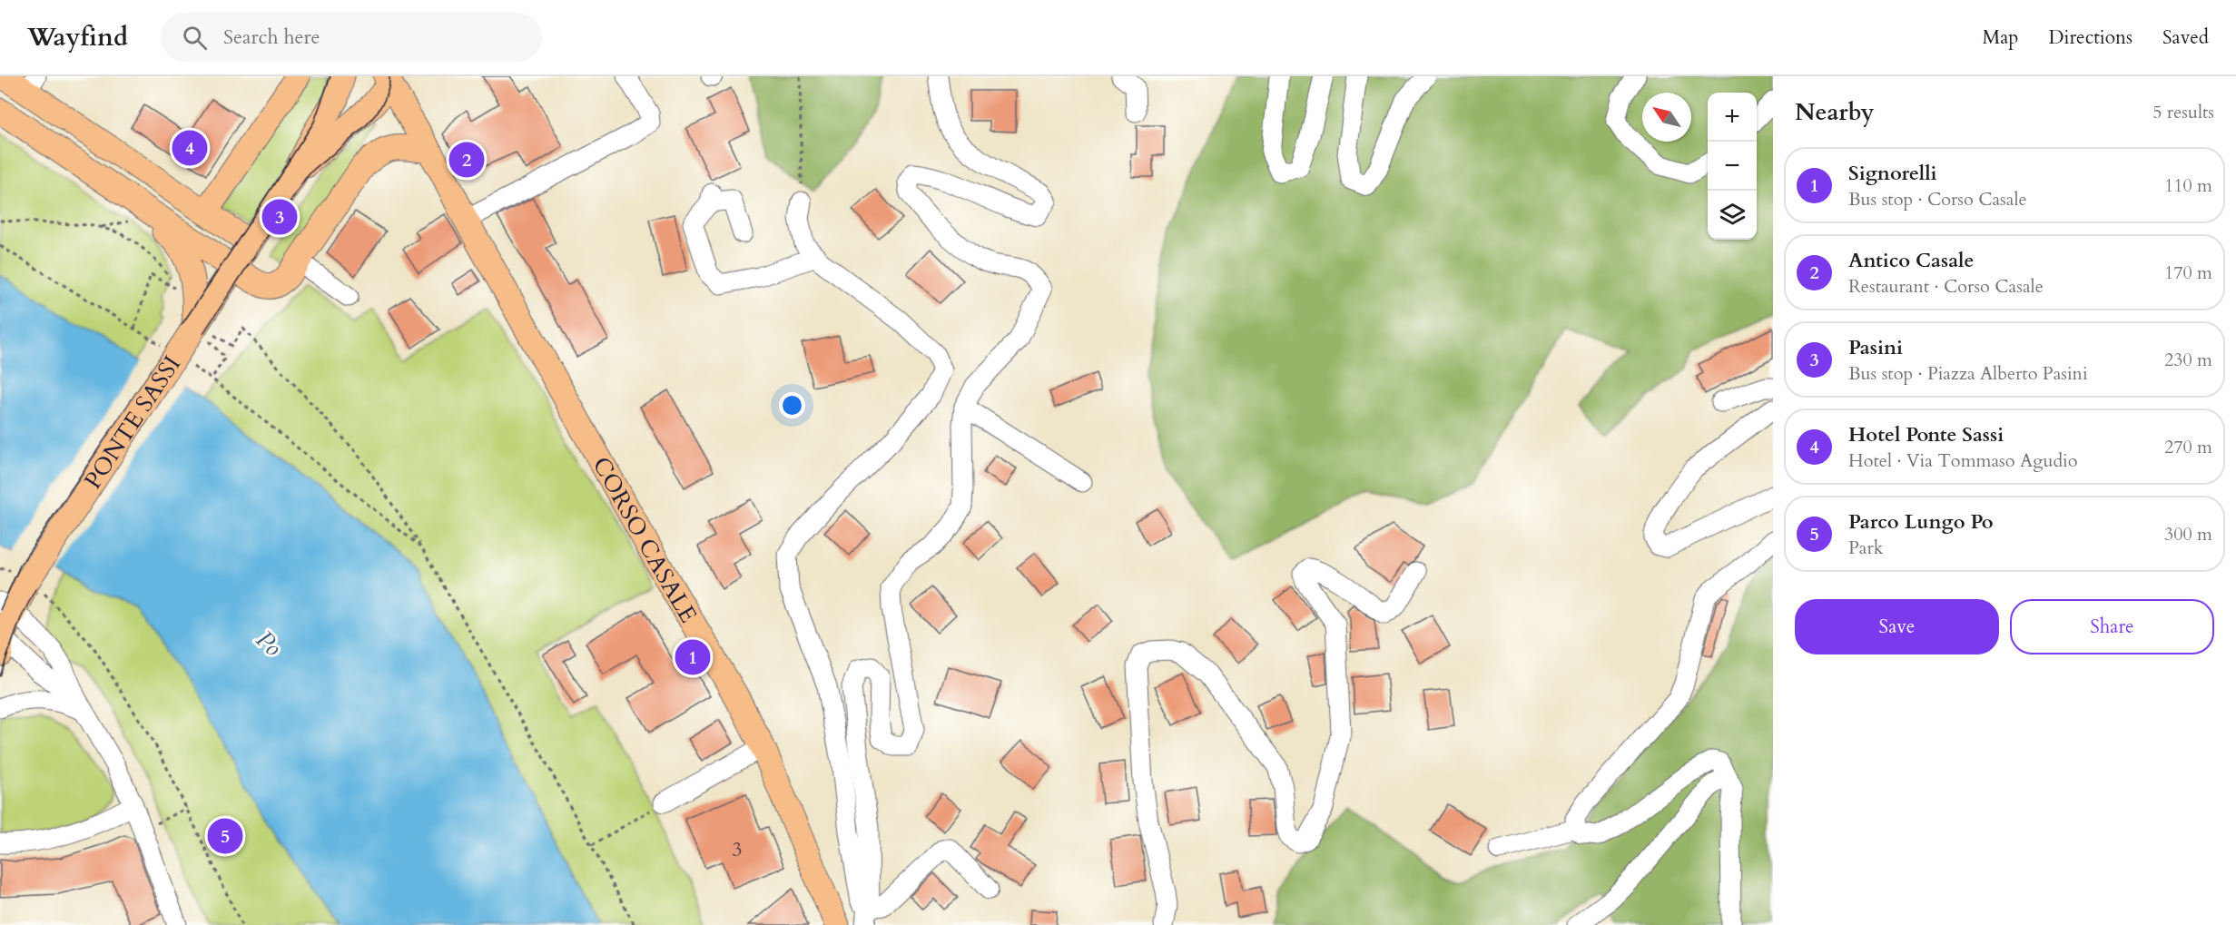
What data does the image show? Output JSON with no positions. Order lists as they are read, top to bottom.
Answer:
{
  "streets": {
    "main road": ["PONTE SASSI", "CORSO CASALE"]
  },
  "water": ["Po"],
  "house_numbers": ["3"],
  "north": "top left",
  "page": {
    "header": "Wayfind",
    "search": "Search here",
    "nav": ["Map", "Directions", "Saved"],
    "heading": ["Nearby", "5 results"],
    "map_buttons": ["+", "−"],
    "pins": [
      "4",
      "2",
      "3",
      "1",
      "5"
    ],
    "list": [
      {
        "mark": "1",
        "name": "Signorelli",
        "note": "Bus stop · Corso Casale",
        "value": "110 m"
      },
      {
        "mark": "2",
        "name": "Antico Casale",
        "note": "Restaurant · Corso Casale",
        "value": "170 m"
      },
      {
        "mark": "3",
        "name": "Pasini",
        "note": "Bus stop · Piazza Alberto Pasini",
        "value": "230 m"
      },
      {
        "mark": "4",
        "name": "Hotel Ponte Sassi",
        "note": "Hotel · Via Tommaso Agudio",
        "value": "270 m"
      },
      {
        "mark": "5",
        "name": "Parco Lungo Po",
        "note": "Park",
        "value": "300 m"
      }
    ],
    "buttons": ["Save", "Share"]
  }
}
